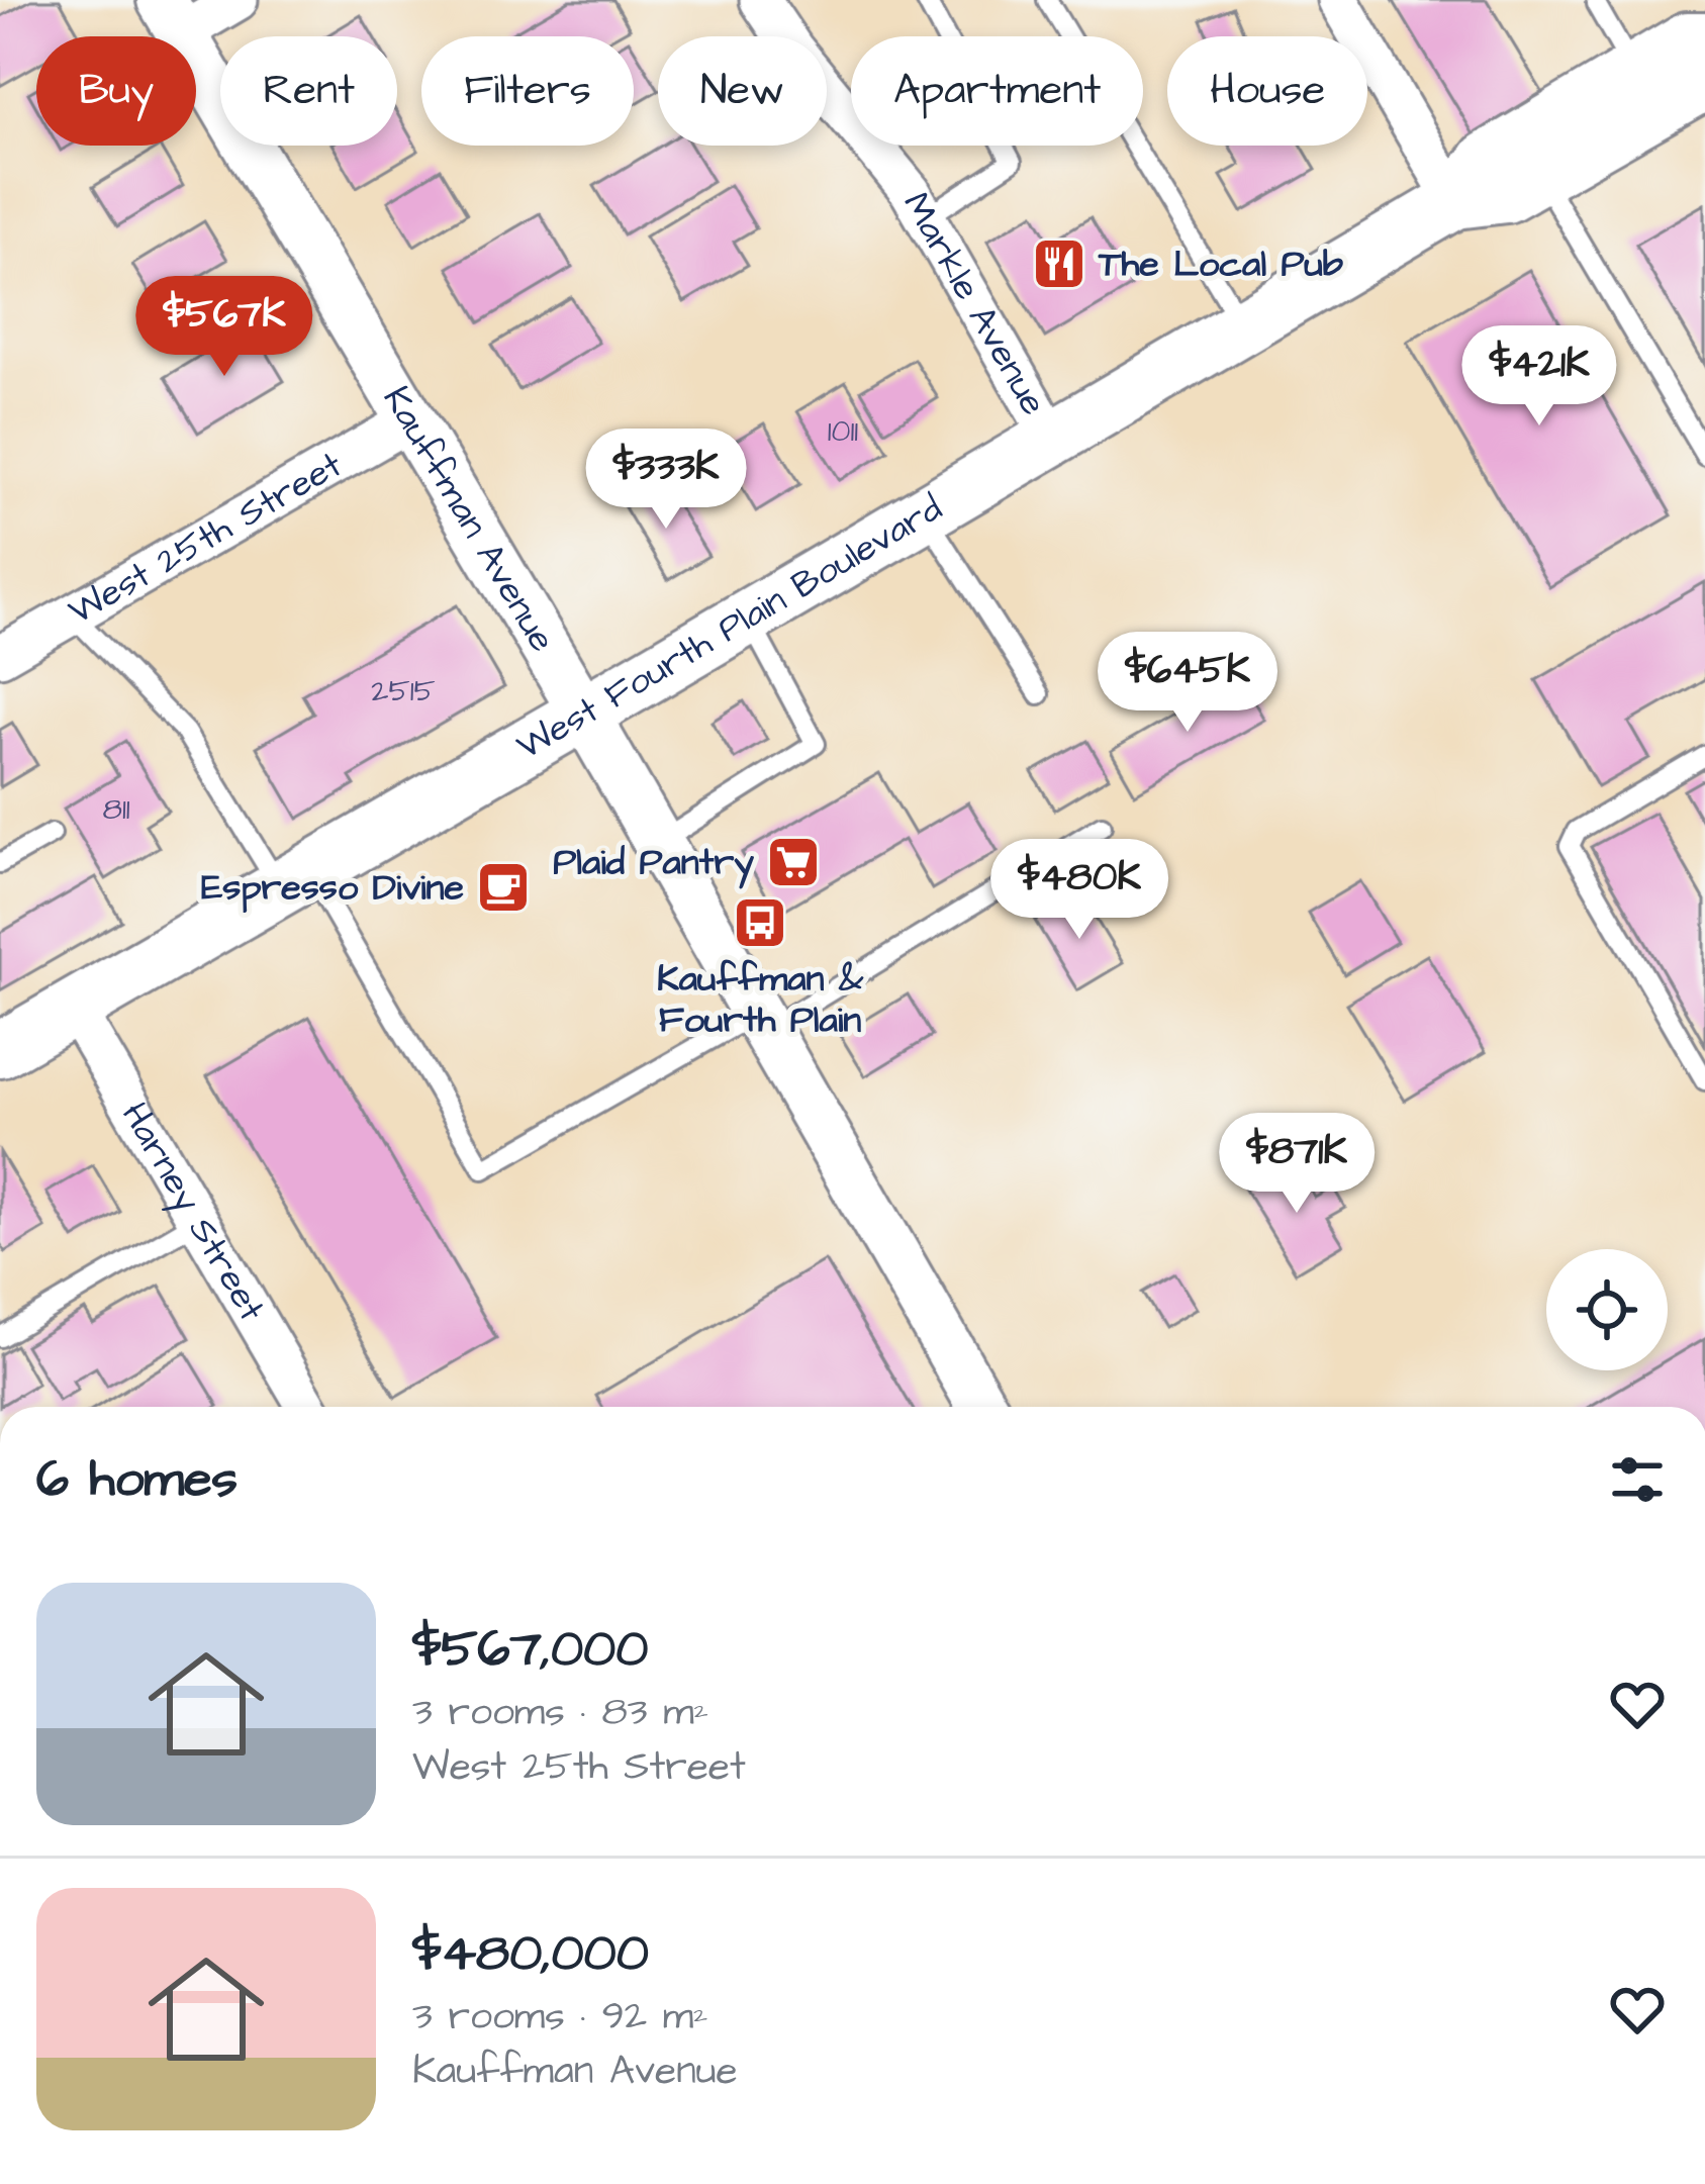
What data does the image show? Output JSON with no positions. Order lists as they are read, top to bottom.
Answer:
{
  "streets": {
    "main road": ["West Fourth Plain Boulevard"],
    "street": [
      "Markle Avenue",
      "Kauffman Avenue",
      "West 25th Street",
      "Harney Street"
    ]
  },
  "crossings": [
    ["Markle Avenue", "West Fourth Plain Boulevard"],
    ["Kauffman Avenue", "West 25th Street"],
    ["Kauffman Avenue", "West Fourth Plain Boulevard"],
    ["West Fourth Plain Boulevard", "Harney Street"]
  ],
  "places": {
    "restaurant": ["The Local Pub"],
    "supermarket": ["Plaid Pantry"],
    "cafe": ["Espresso Divine"],
    "bus stop": ["Kauffman & Fourth Plain"]
  },
  "house_numbers": ["1011", "2515", "811"],
  "page": {
    "chip": [
      "Buy",
      "Rent",
      "Filters",
      "New",
      "Apartment",
      "House"
    ],
    "price": [
      "$567K",
      "$421K",
      "$333K",
      "$645K",
      "$480K",
      "$871K"
    ],
    "heading": "6 homes",
    "list": [
      {
        "name": "$567,000",
        "note": "3 rooms · 83 m² · West 25th Street"
      },
      {
        "name": "$480,000",
        "note": "3 rooms · 92 m² · Kauffman Avenue"
      }
    ]
  }
}
